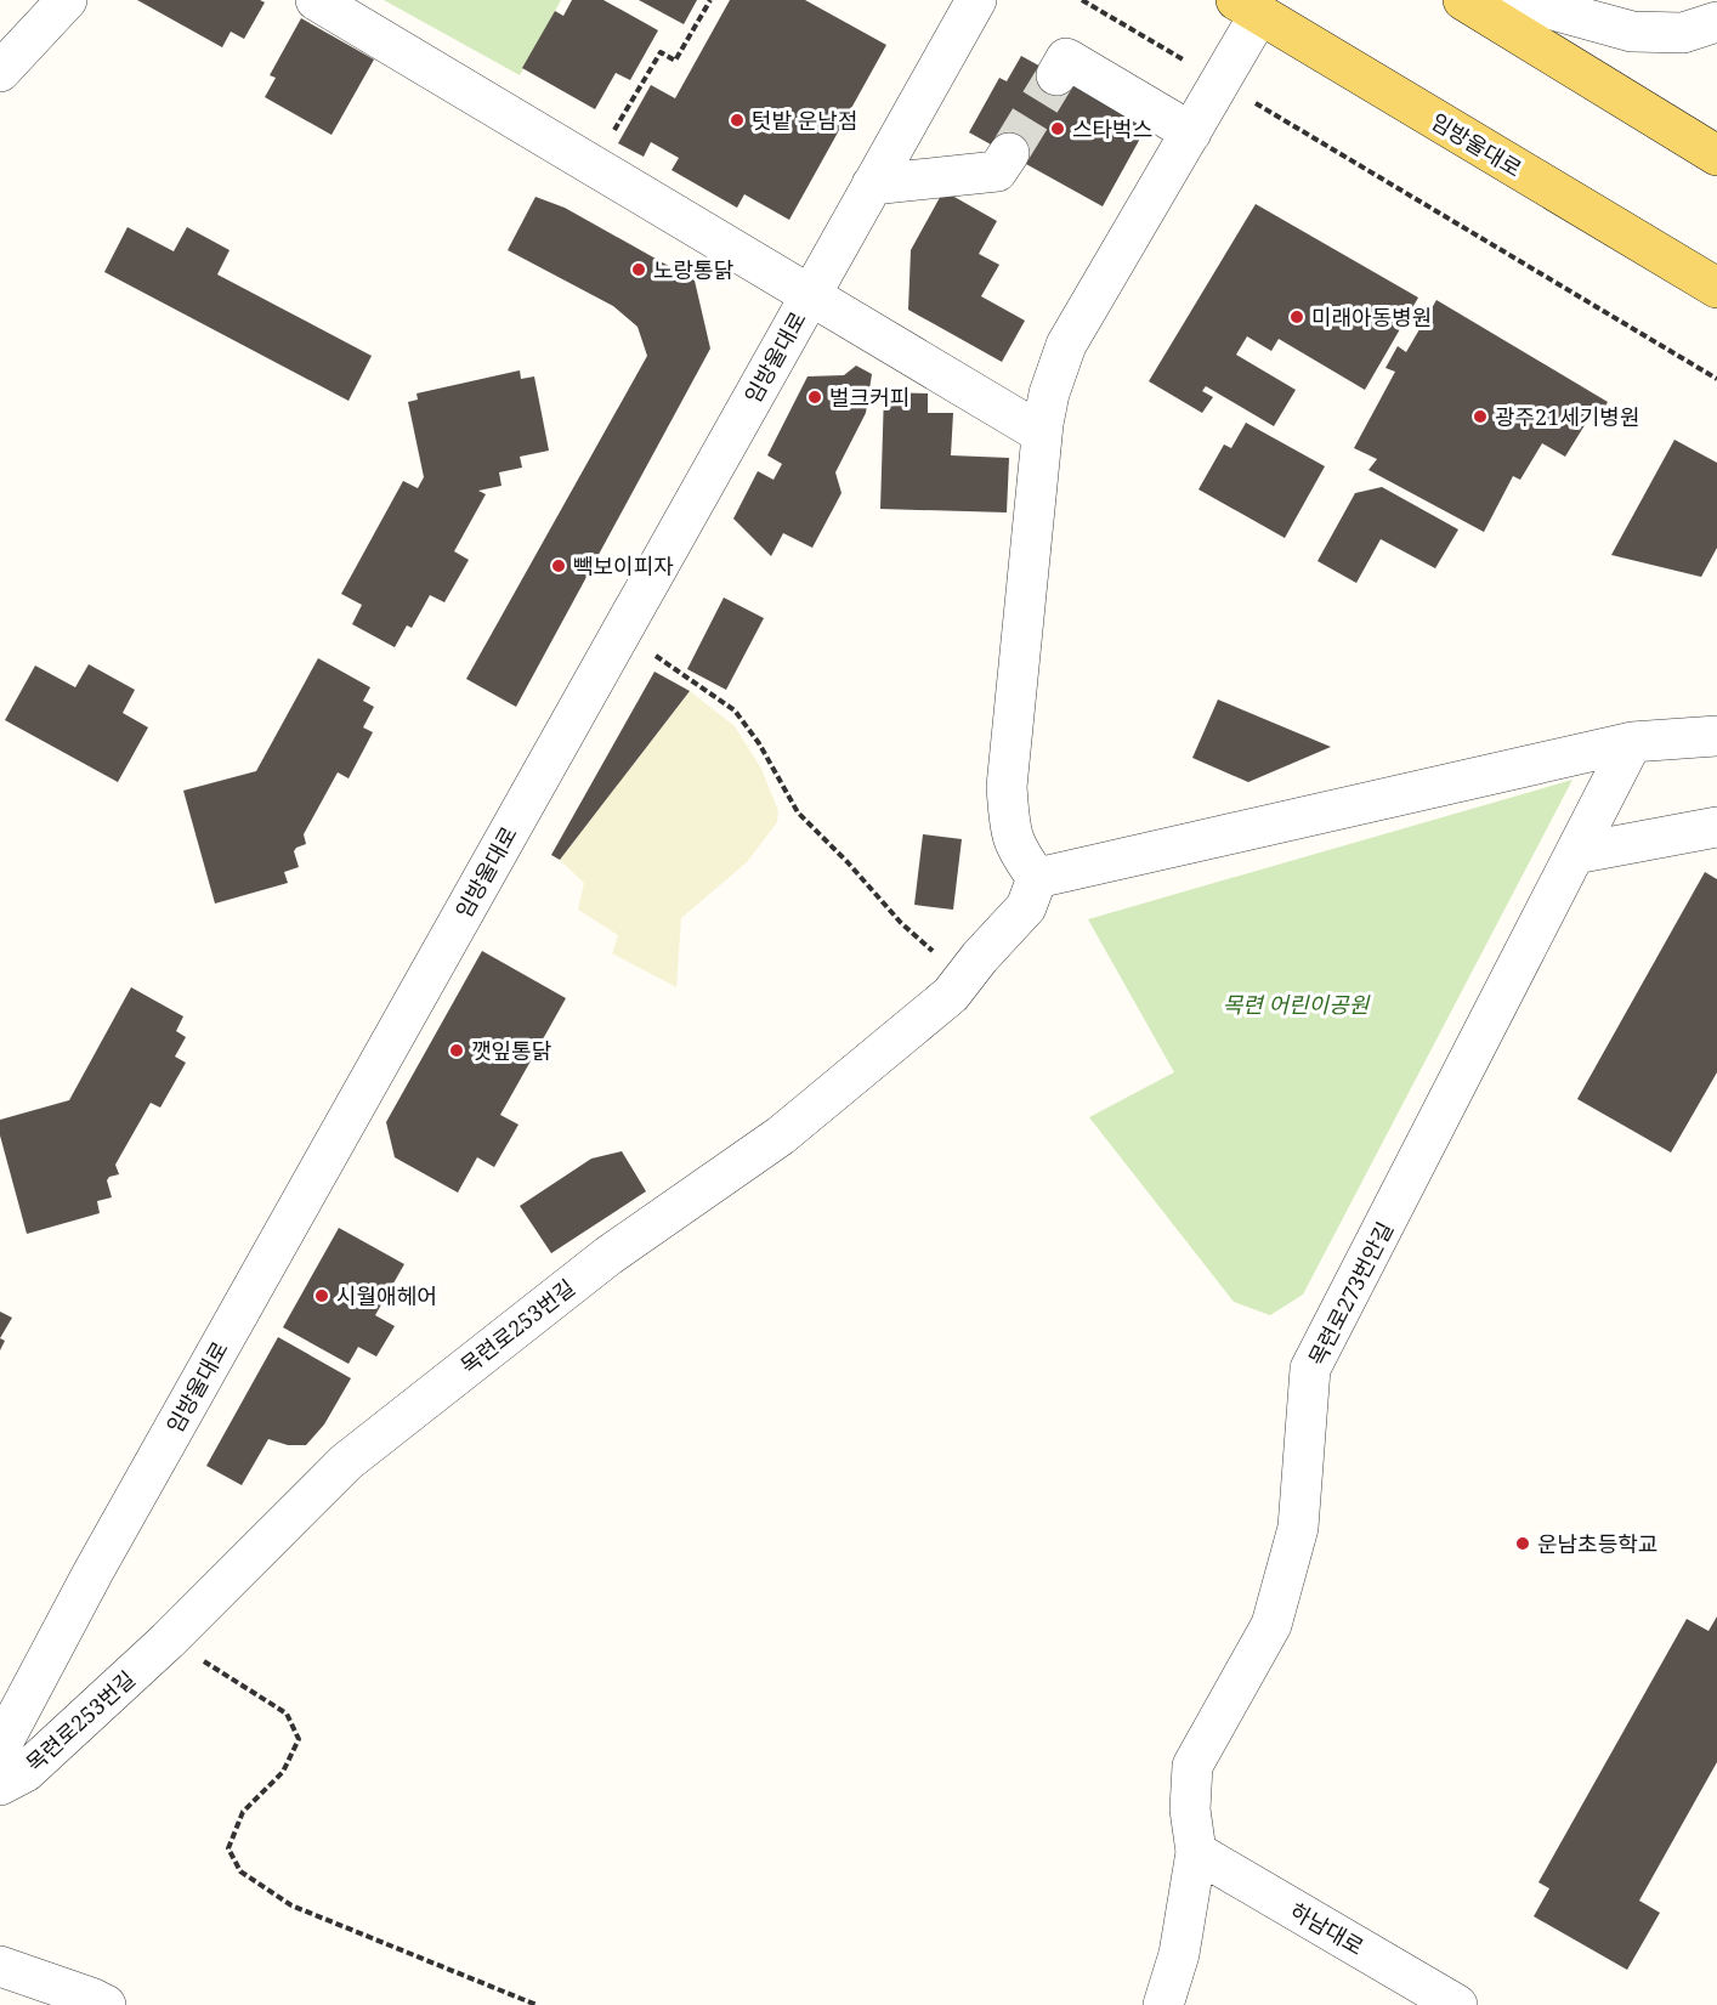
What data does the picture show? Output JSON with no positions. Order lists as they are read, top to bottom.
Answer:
{
  "streets": {
    "main road": ["임방울대로"],
    "street": ["목련로273번안길", "목련로253번길", "하남대로"]
  },
  "crossings": [
    ["목련로273번안길", "하남대로"]
  ],
  "parks": ["목련 어린이공원"],
  "places": [
    "텃밭 운남점",
    "스타벅스",
    "노랑통닭",
    "미래아동병원",
    "벌크커피",
    "광주21세기병원",
    "빽보이피자",
    "깻잎통닭",
    "시월애헤어",
    "운남초등학교"
  ]
}
